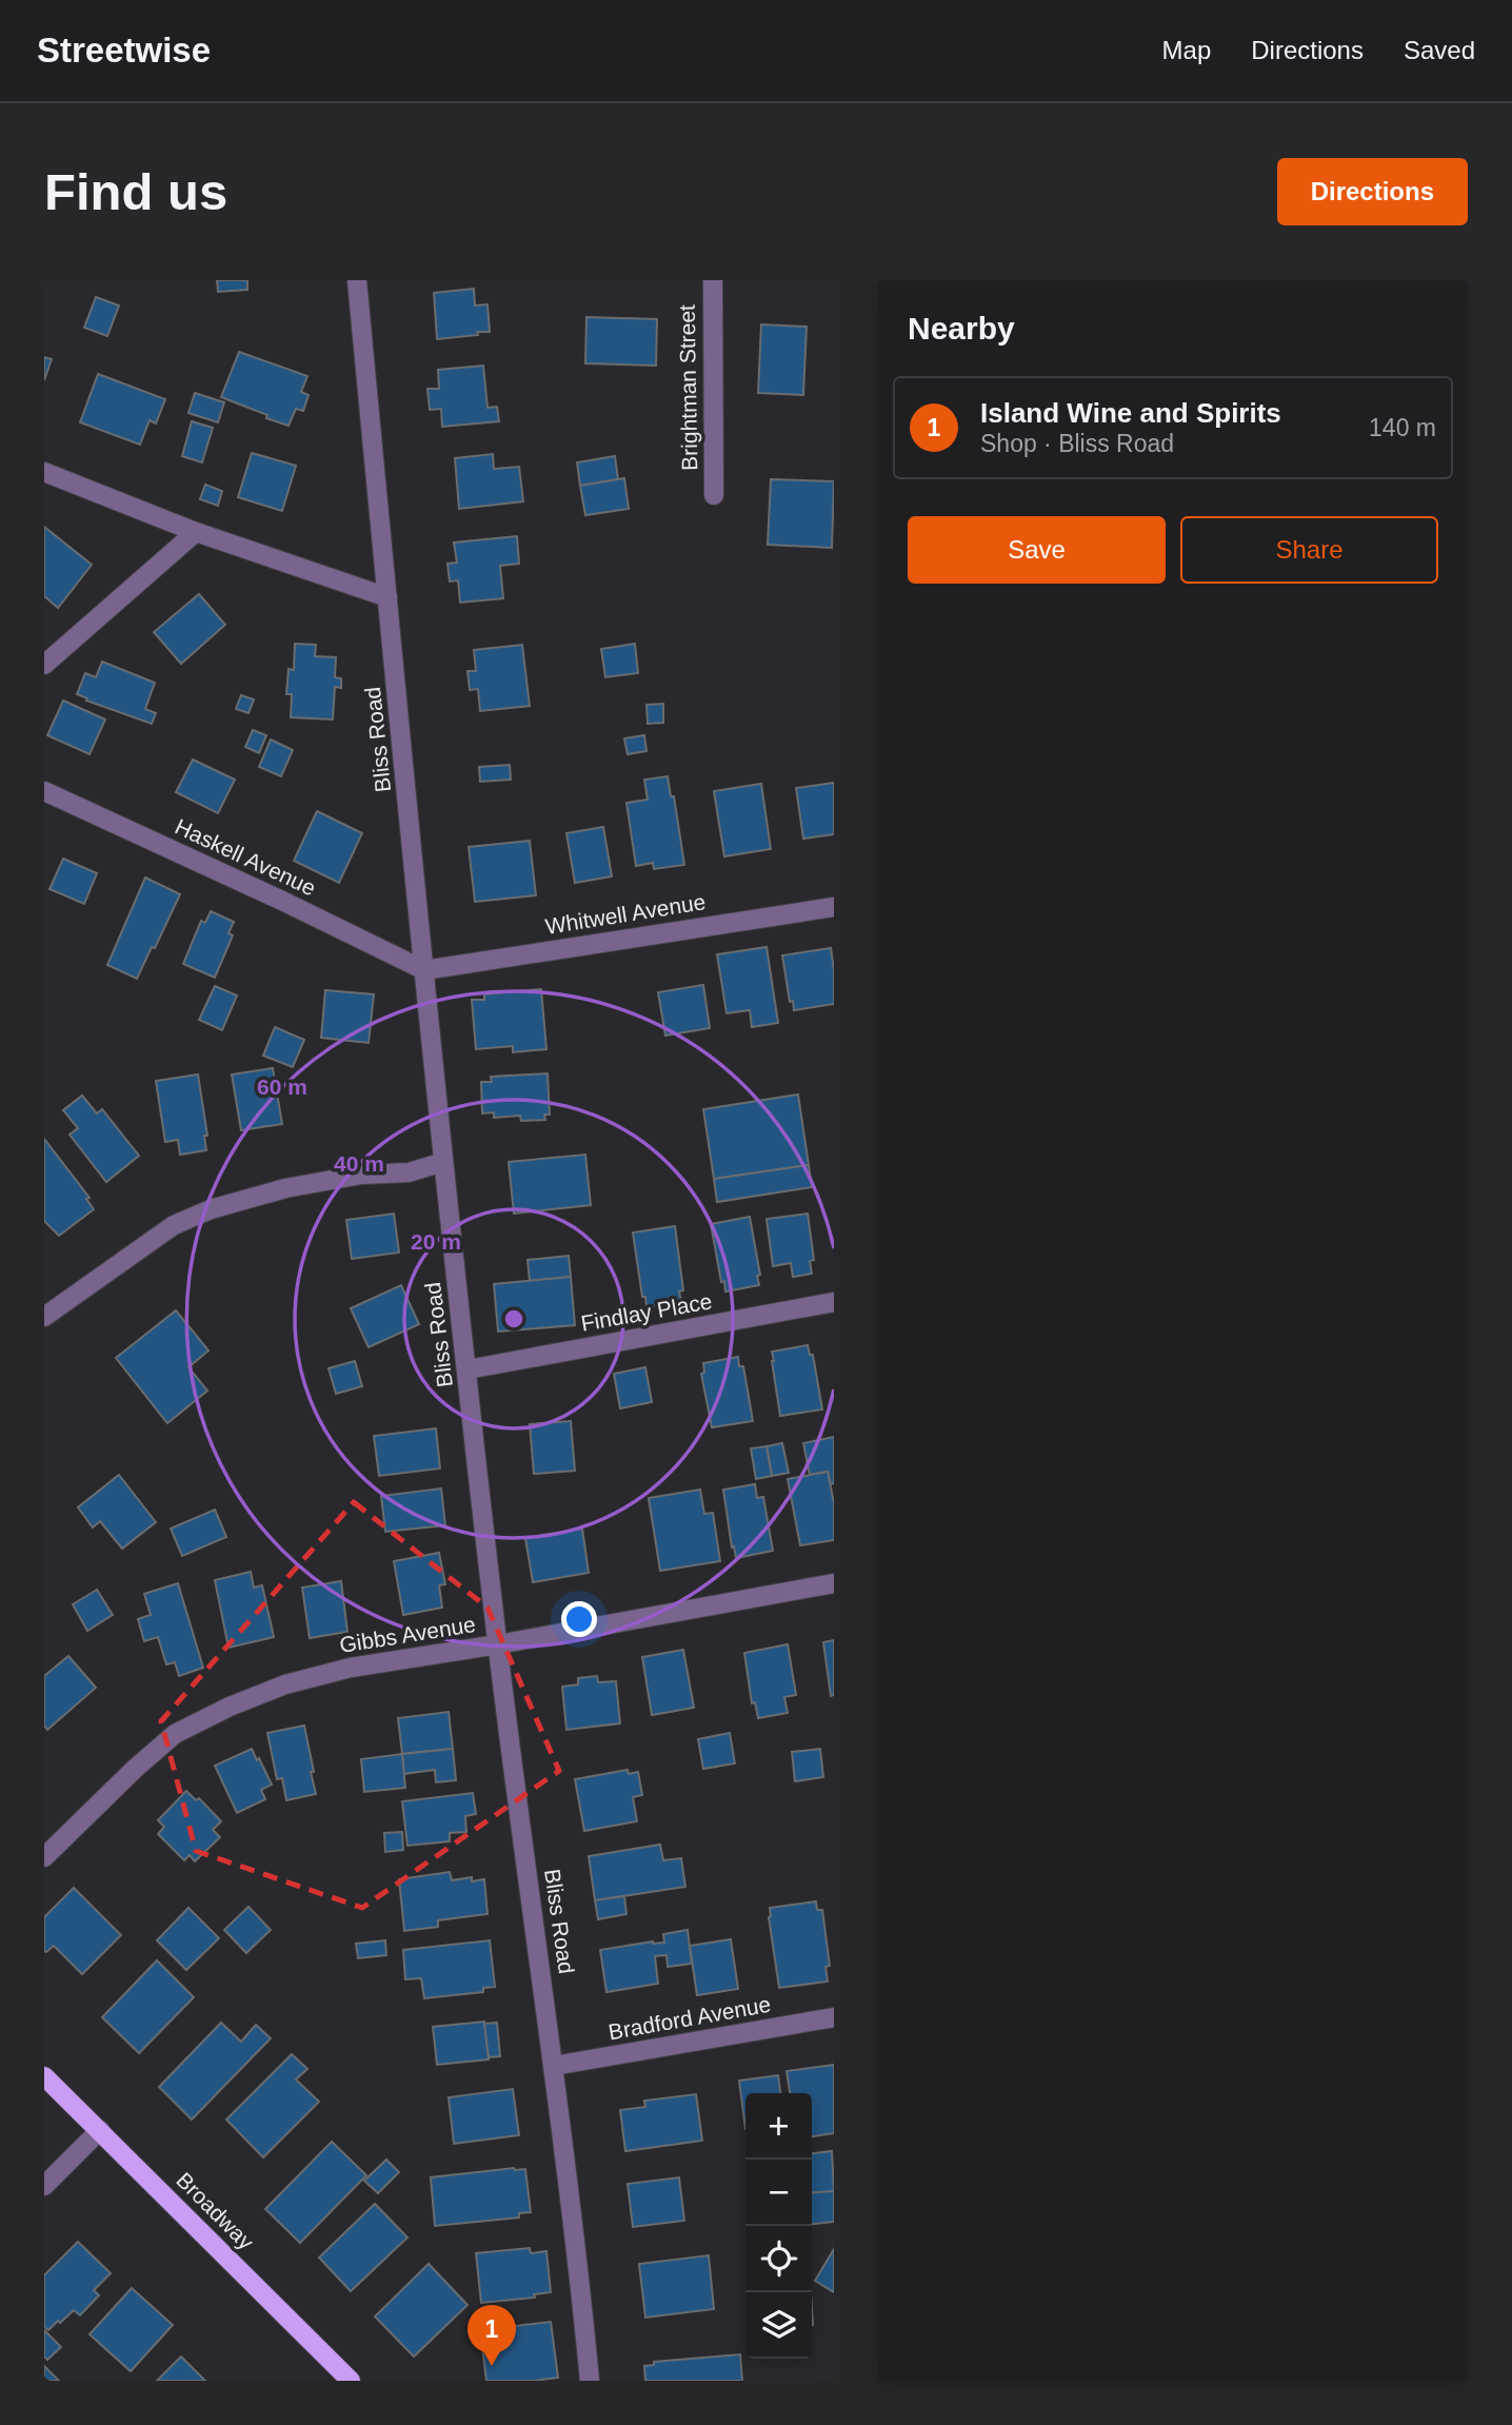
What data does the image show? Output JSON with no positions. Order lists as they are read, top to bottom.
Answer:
{
  "streets": {
    "main road": ["Broadway"],
    "street": [
      "Brightman Street",
      "Bliss Road",
      "Haskell Avenue",
      "Whitwell Avenue",
      "Findlay Place",
      "Gibbs Avenue",
      "Bradford Avenue"
    ]
  },
  "crossings": [
    ["Bliss Road", "Haskell Avenue"],
    ["Bliss Road", "Whitwell Avenue"],
    ["Bliss Road", "Findlay Place"],
    ["Bliss Road", "Gibbs Avenue"],
    ["Bliss Road", "Bradford Avenue"],
    ["Haskell Avenue", "Whitwell Avenue"]
  ],
  "page": {
    "header": "Streetwise",
    "nav": ["Map", "Directions", "Saved"],
    "buttons": [
      "Directions",
      ["Save", "Share"]
    ],
    "title": "Find us",
    "heading": "Nearby",
    "list": [
      {
        "mark": "1",
        "name": "Island Wine and Spirits",
        "note": "Shop · Bliss Road",
        "value": "140 m"
      }
    ],
    "map_buttons": ["+", "−"],
    "pins": "1"
  },
  "rings": ["60 m", "40 m", "20 m"]
}
